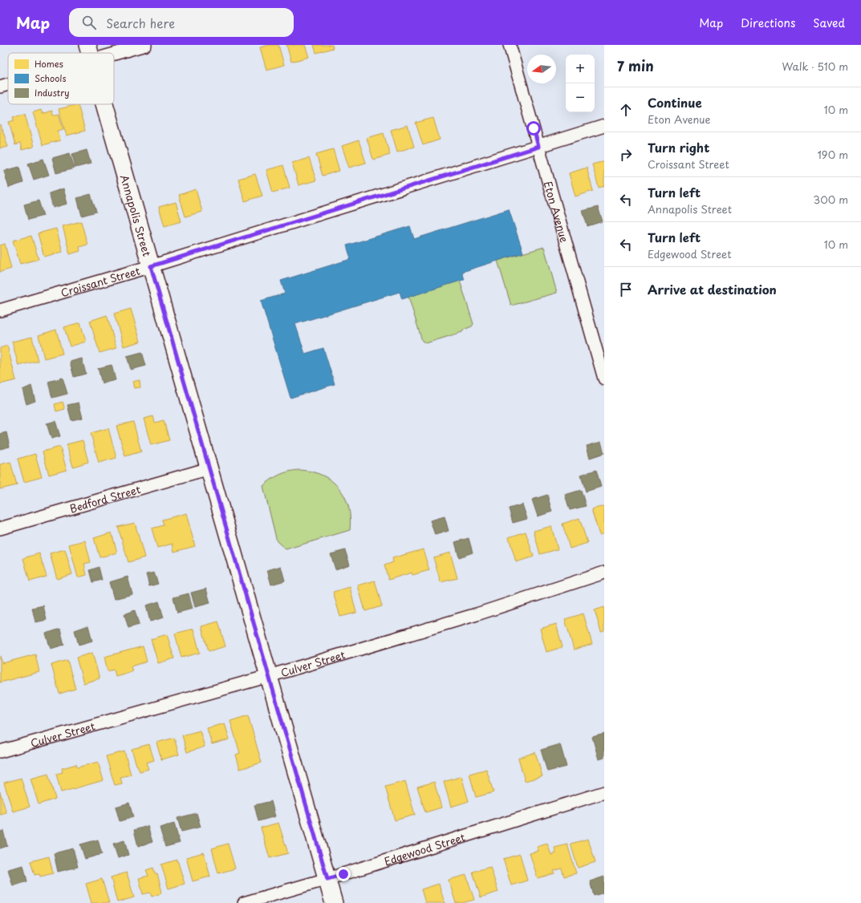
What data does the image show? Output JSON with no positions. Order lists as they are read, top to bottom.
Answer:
{
  "streets": {
    "street": [
      "Eton Avenue",
      "Annapolis Street",
      "Croissant Street",
      "Bedford Street",
      "Culver Street",
      "Edgewood Street"
    ]
  },
  "crossings": [
    ["Eton Avenue", "Croissant Street"],
    ["Annapolis Street", "Croissant Street"],
    ["Annapolis Street", "Bedford Street"],
    ["Annapolis Street", "Culver Street"],
    ["Annapolis Street", "Edgewood Street"]
  ],
  "legend": ["Homes", "Schools", "Industry"],
  "north": "left",
  "page": {
    "header": "Map",
    "search": "Search here",
    "nav": ["Map", "Directions", "Saved"],
    "heading": ["7 min", "Walk · 510 m"],
    "map_buttons": ["+", "−"],
    "list": [
      ["Continue", "Eton Avenue", "10 m"],
      ["Turn right", "Croissant Street", "190 m"],
      ["Turn left", "Annapolis Street", "300 m"],
      ["Turn left", "Edgewood Street", "10 m"],
      "Arrive at destination"
    ]
  }
}
